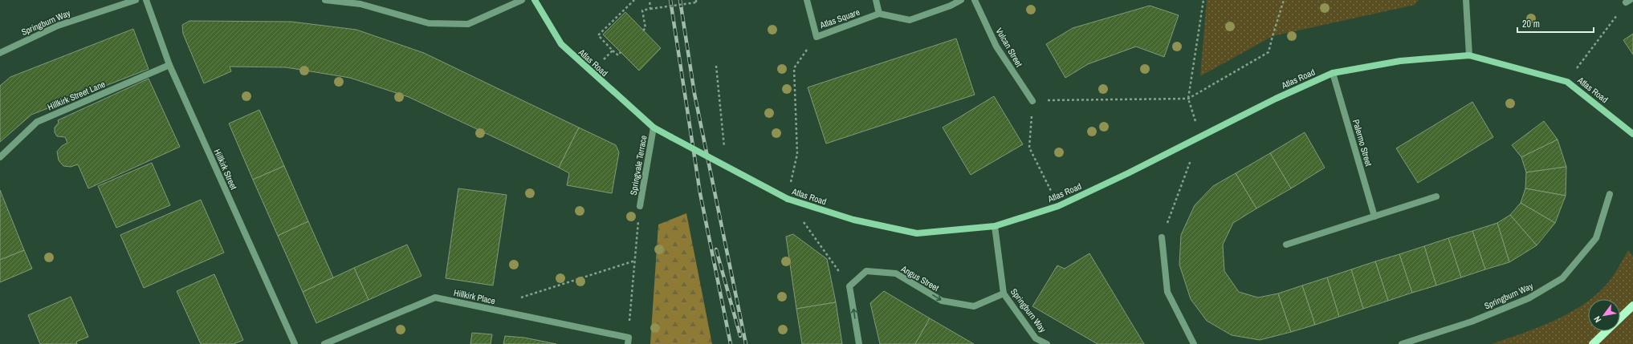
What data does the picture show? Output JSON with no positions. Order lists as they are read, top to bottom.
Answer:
{
  "streets": {
    "street": [
      "Atlas Square",
      "Springburn Way",
      "Vulcan Street",
      "Atlas Road",
      "Hillkirk Street Lane",
      "Palermo Street",
      "Springvale Terrace",
      "Hillkirk Street",
      "Angus Street",
      "Hillkirk Place"
    ]
  },
  "crossings": [
    ["Springburn Way", "Atlas Road"],
    ["Springburn Way", "Angus Street"],
    ["Atlas Road", "Palermo Street"],
    ["Atlas Road", "Springvale Terrace"],
    ["Hillkirk Street Lane", "Hillkirk Street"]
  ],
  "one_way": ["Angus Street"],
  "scale_bar": "20 m",
  "north": "bottom left"
}
